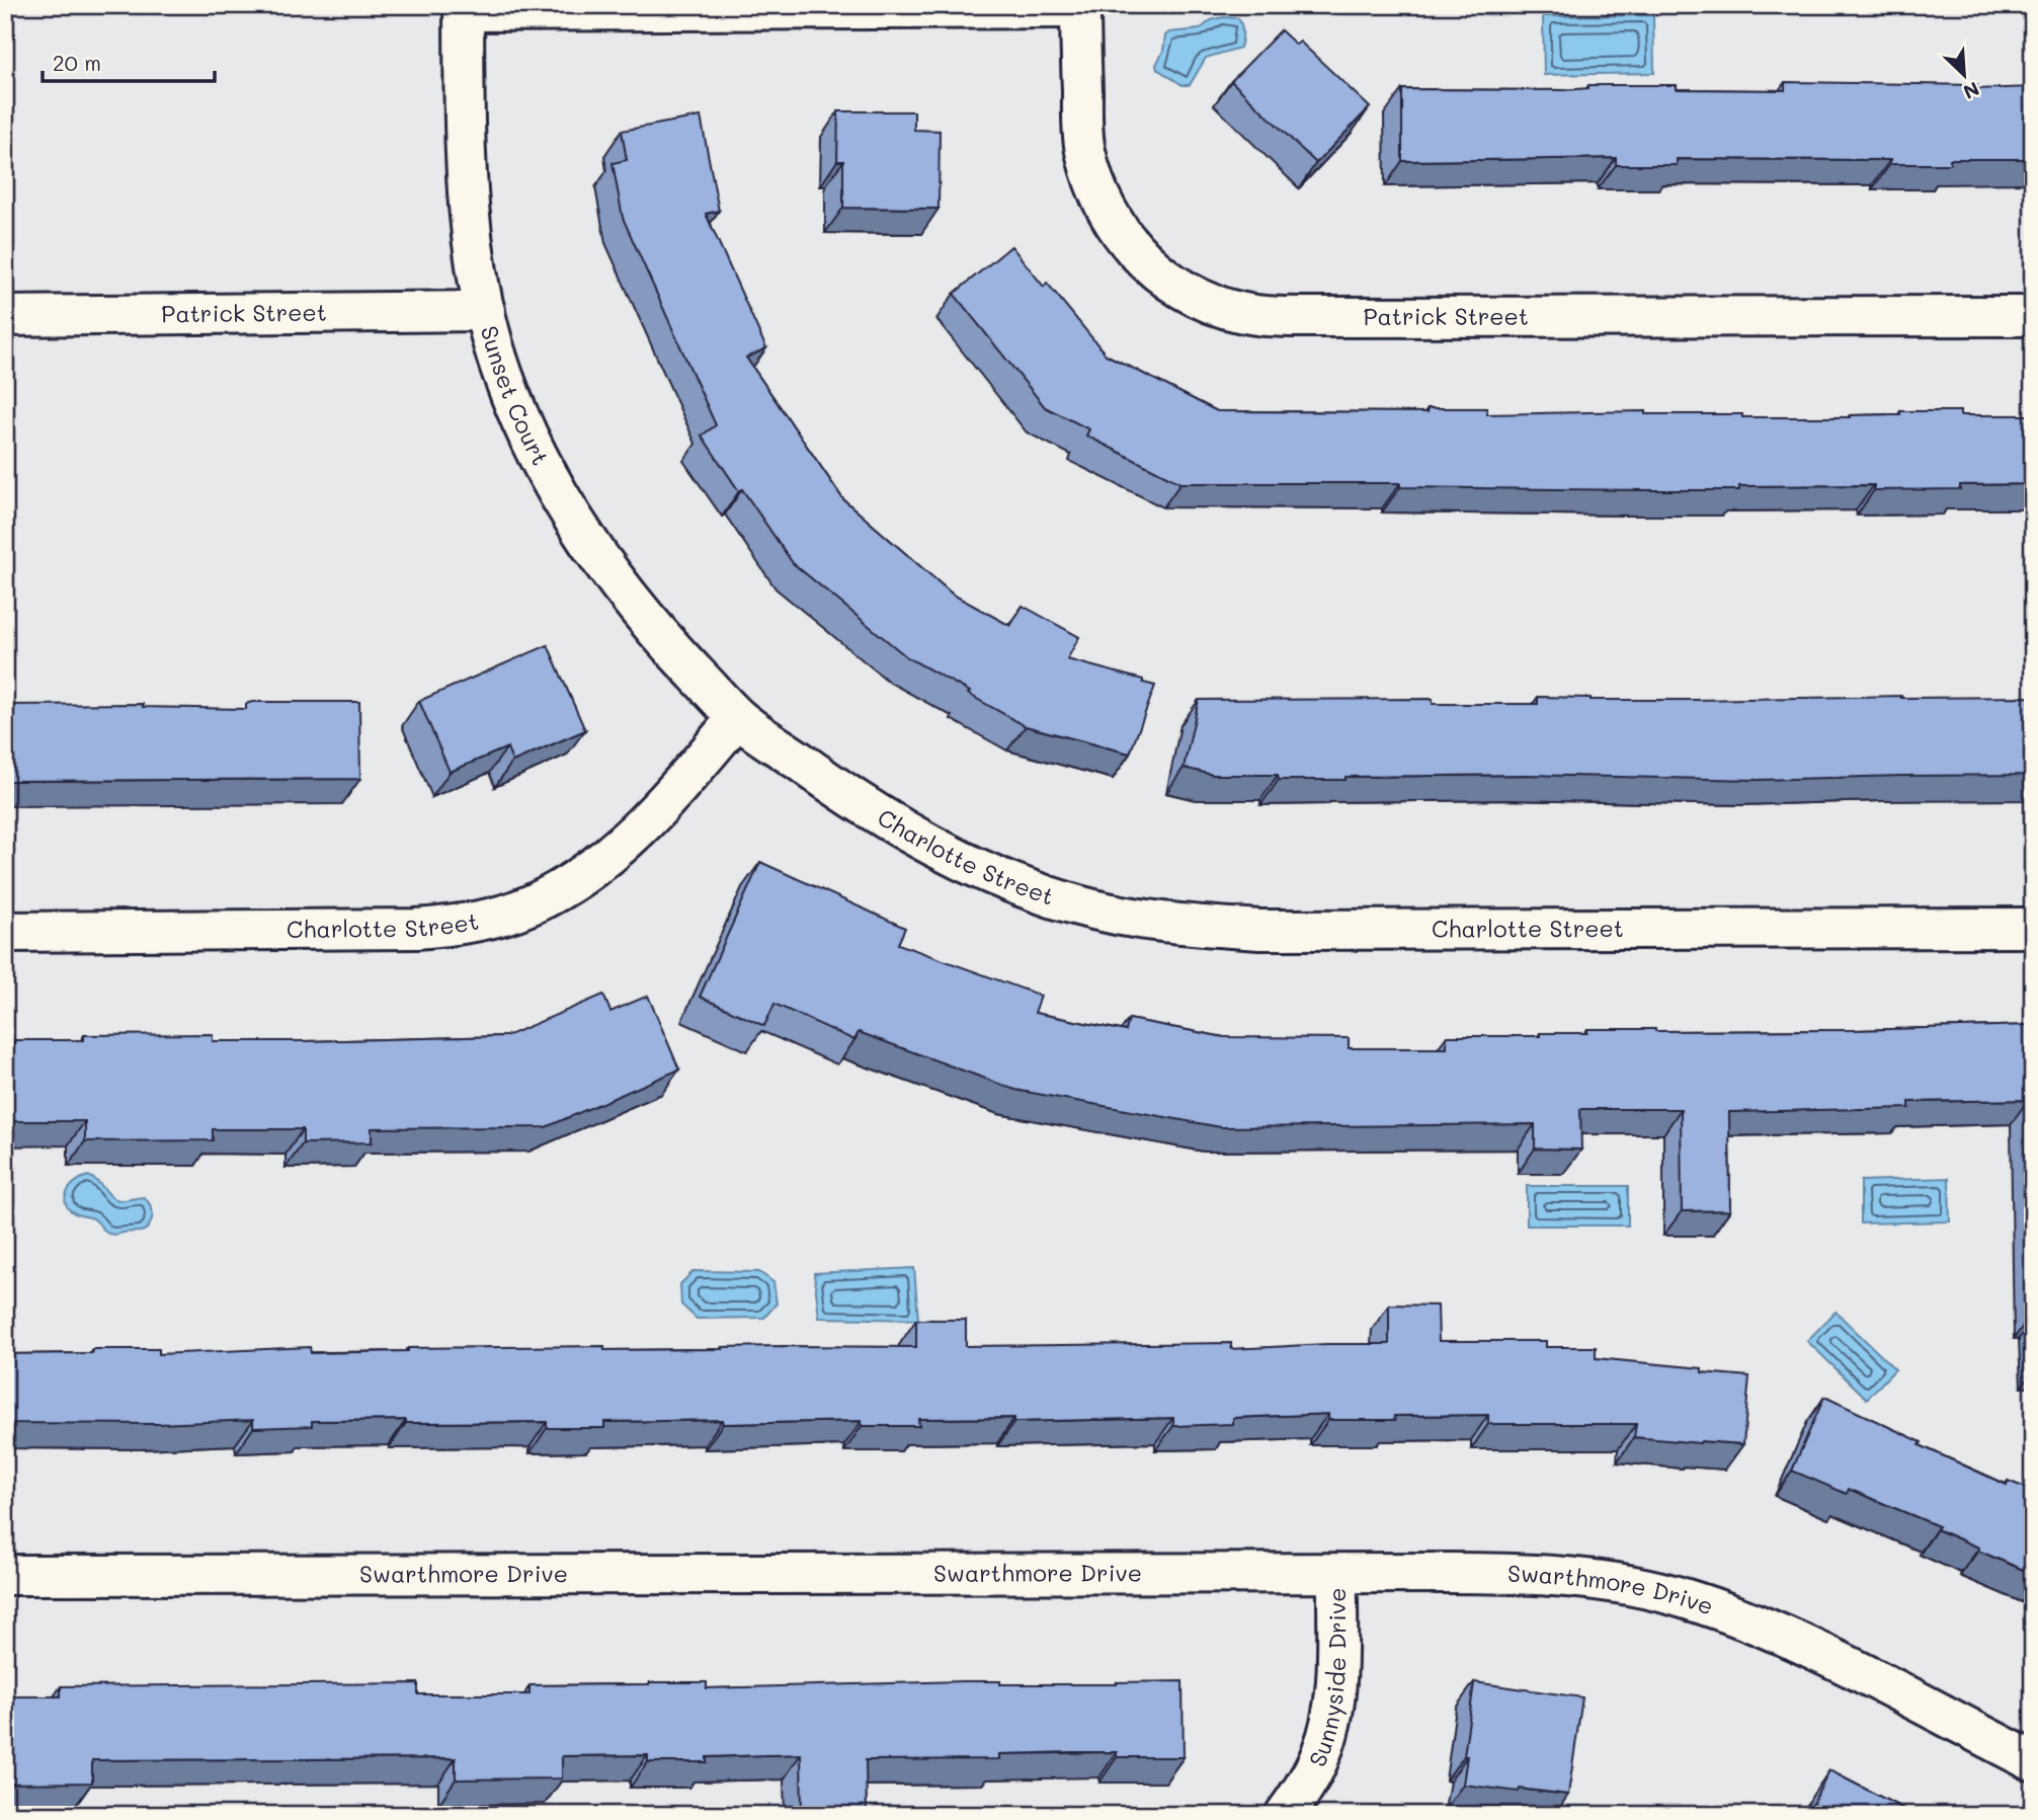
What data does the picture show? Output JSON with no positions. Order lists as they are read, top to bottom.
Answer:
{
  "streets": {
    "street": [
      "Patrick Street",
      "Sunset Court",
      "Charlotte Street",
      "Swarthmore Drive",
      "Sunnyside Drive"
    ]
  },
  "crossings": [
    ["Patrick Street", "Sunset Court"],
    ["Sunset Court", "Charlotte Street"],
    ["Swarthmore Drive", "Sunnyside Drive"]
  ],
  "scale_bar": "20 m",
  "north": "bottom right"
}
